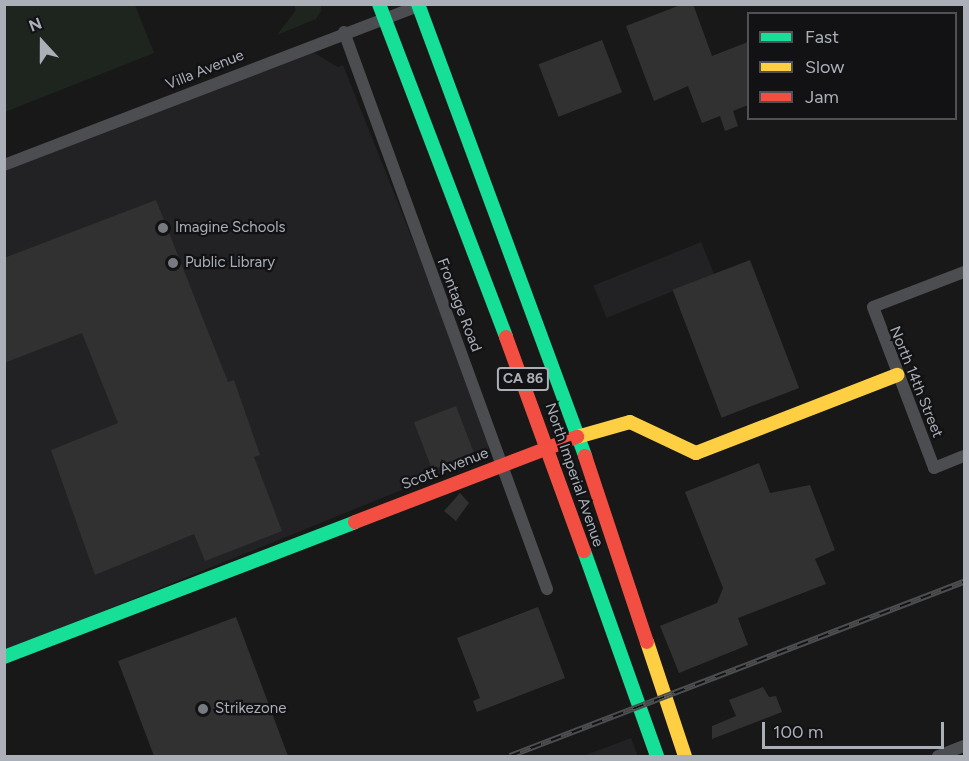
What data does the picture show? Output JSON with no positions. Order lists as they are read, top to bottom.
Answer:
{
  "streets": {
    "main road": ["CA 86", "Scott Avenue", "North Imperial Avenue"],
    "street": ["Villa Avenue", "Frontage Road", "North 14th Street"]
  },
  "crossings": [
    ["Villa Avenue", "Frontage Road"],
    ["Villa Avenue", "North Imperial Avenue"],
    ["Frontage Road", "Scott Avenue"],
    ["North 14th Street", "Scott Avenue"],
    ["Scott Avenue", "North Imperial Avenue"]
  ],
  "places": ["Imagine Schools", "Public Library", "Strikezone"],
  "legend": ["Fast", "Slow", "Jam"],
  "scale_bar": "100 m",
  "north": "top"
}
